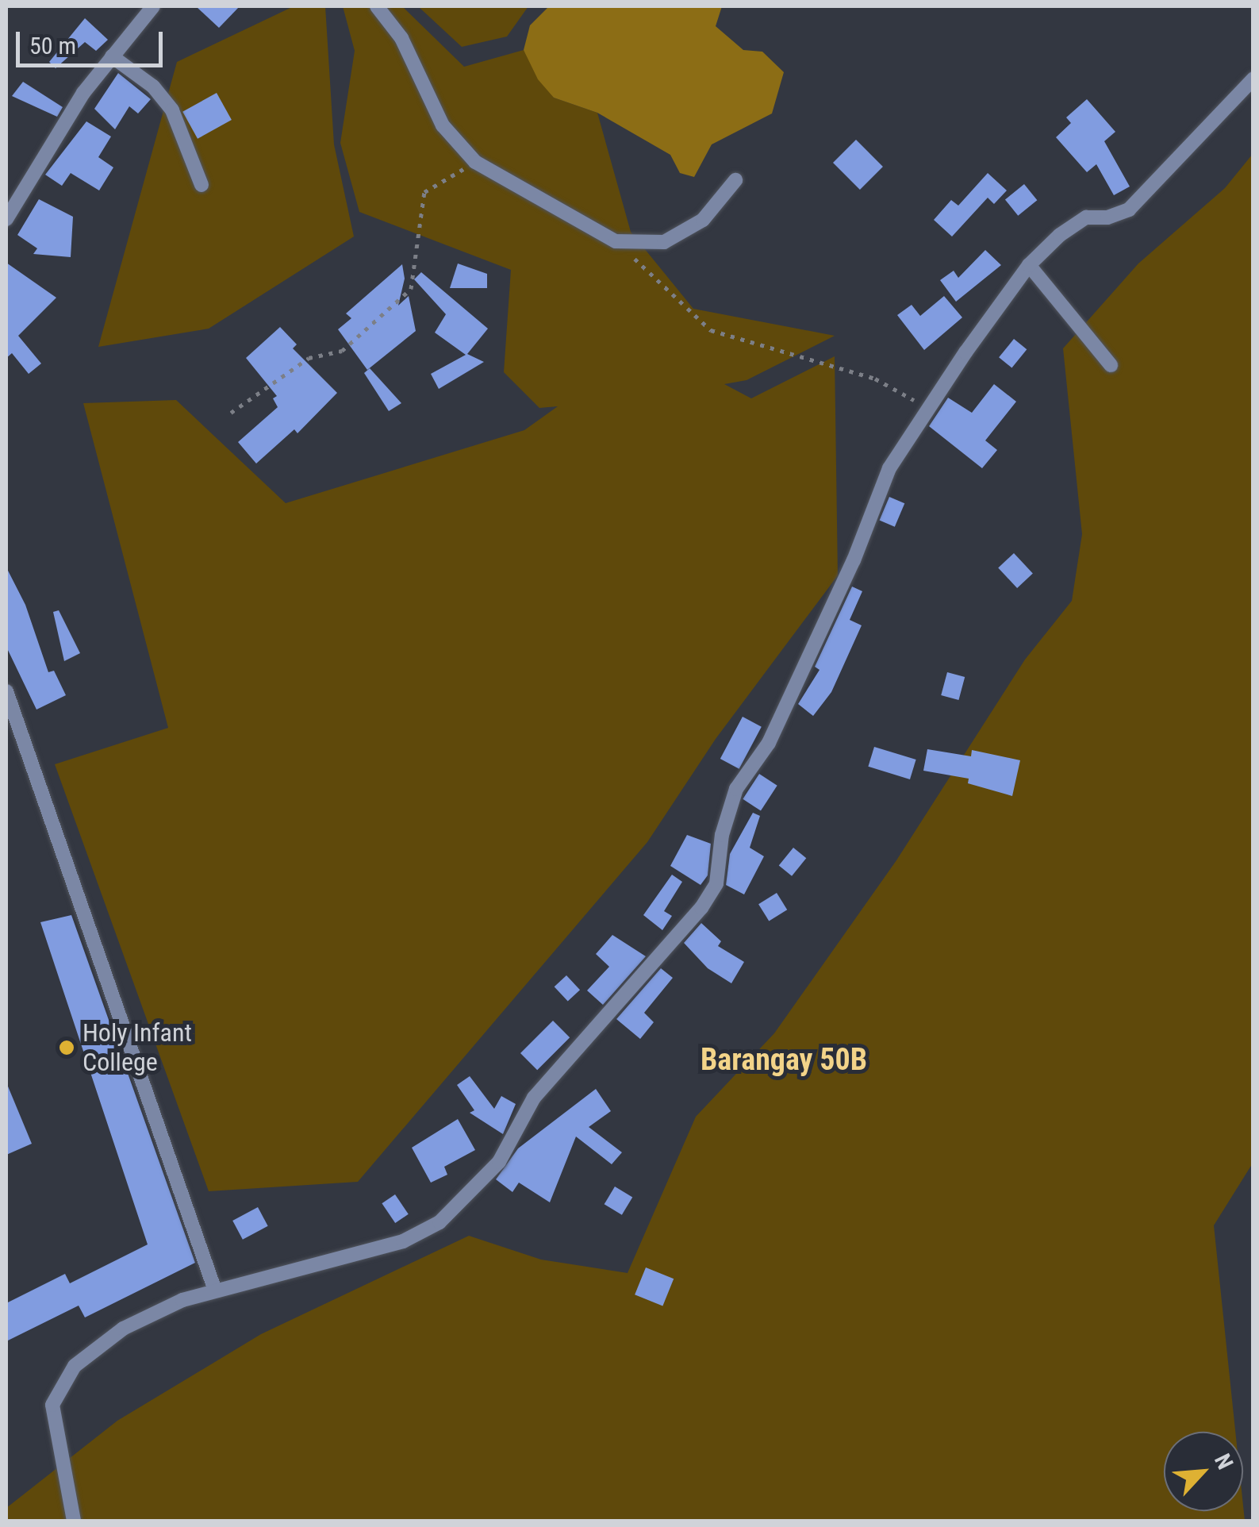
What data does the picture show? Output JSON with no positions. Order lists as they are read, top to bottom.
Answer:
{
  "districts": ["Barangay 50B"],
  "places": ["Holy Infant College"],
  "scale_bar": "50 m",
  "north": "top right"
}
